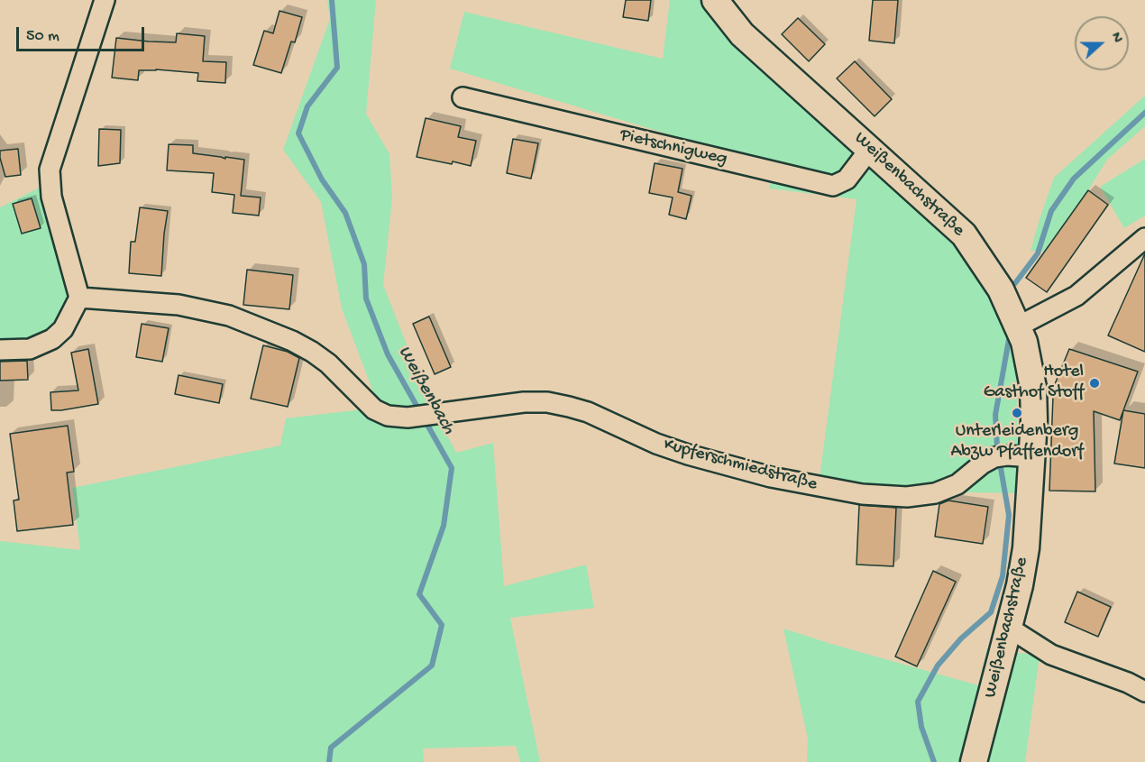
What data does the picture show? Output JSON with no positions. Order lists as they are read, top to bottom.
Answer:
{
  "streets": {
    "main road": ["Weißenbachstraße"],
    "street": ["Pietschnigweg", "Kupferschmiedstraße"]
  },
  "crossings": [
    ["Pietschnigweg", "Weißenbachstraße"],
    ["Weißenbachstraße", "Kupferschmiedstraße"]
  ],
  "water": ["Weißenbach"],
  "places": ["Hotel Gasthof Stoff", "Unterleidenberg Abzw Pfaffendorf"],
  "scale_bar": "50 m",
  "north": "right"
}
